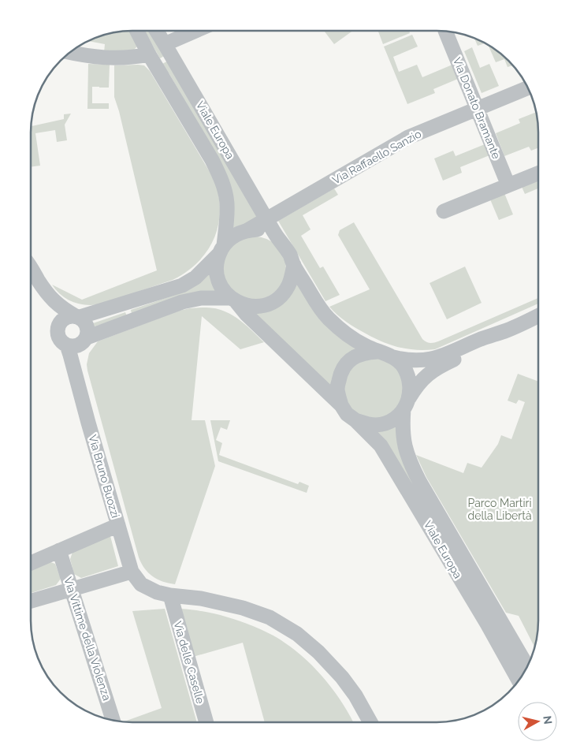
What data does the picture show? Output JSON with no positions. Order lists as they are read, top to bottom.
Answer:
{
  "streets": {
    "street": [
      "Via Donato Bramante",
      "Viale Europa",
      "Via Raffaello Sanzio",
      "Via Bruno Buozzi",
      "Via Vittime della Violenza",
      "Via delle Caselle"
    ]
  },
  "crossings": [
    ["Via Donato Bramante", "Via Raffaello Sanzio"],
    ["Viale Europa", "Via Raffaello Sanzio"]
  ],
  "parks": ["Parco Martiri della Libertà"],
  "north": "right"
}
